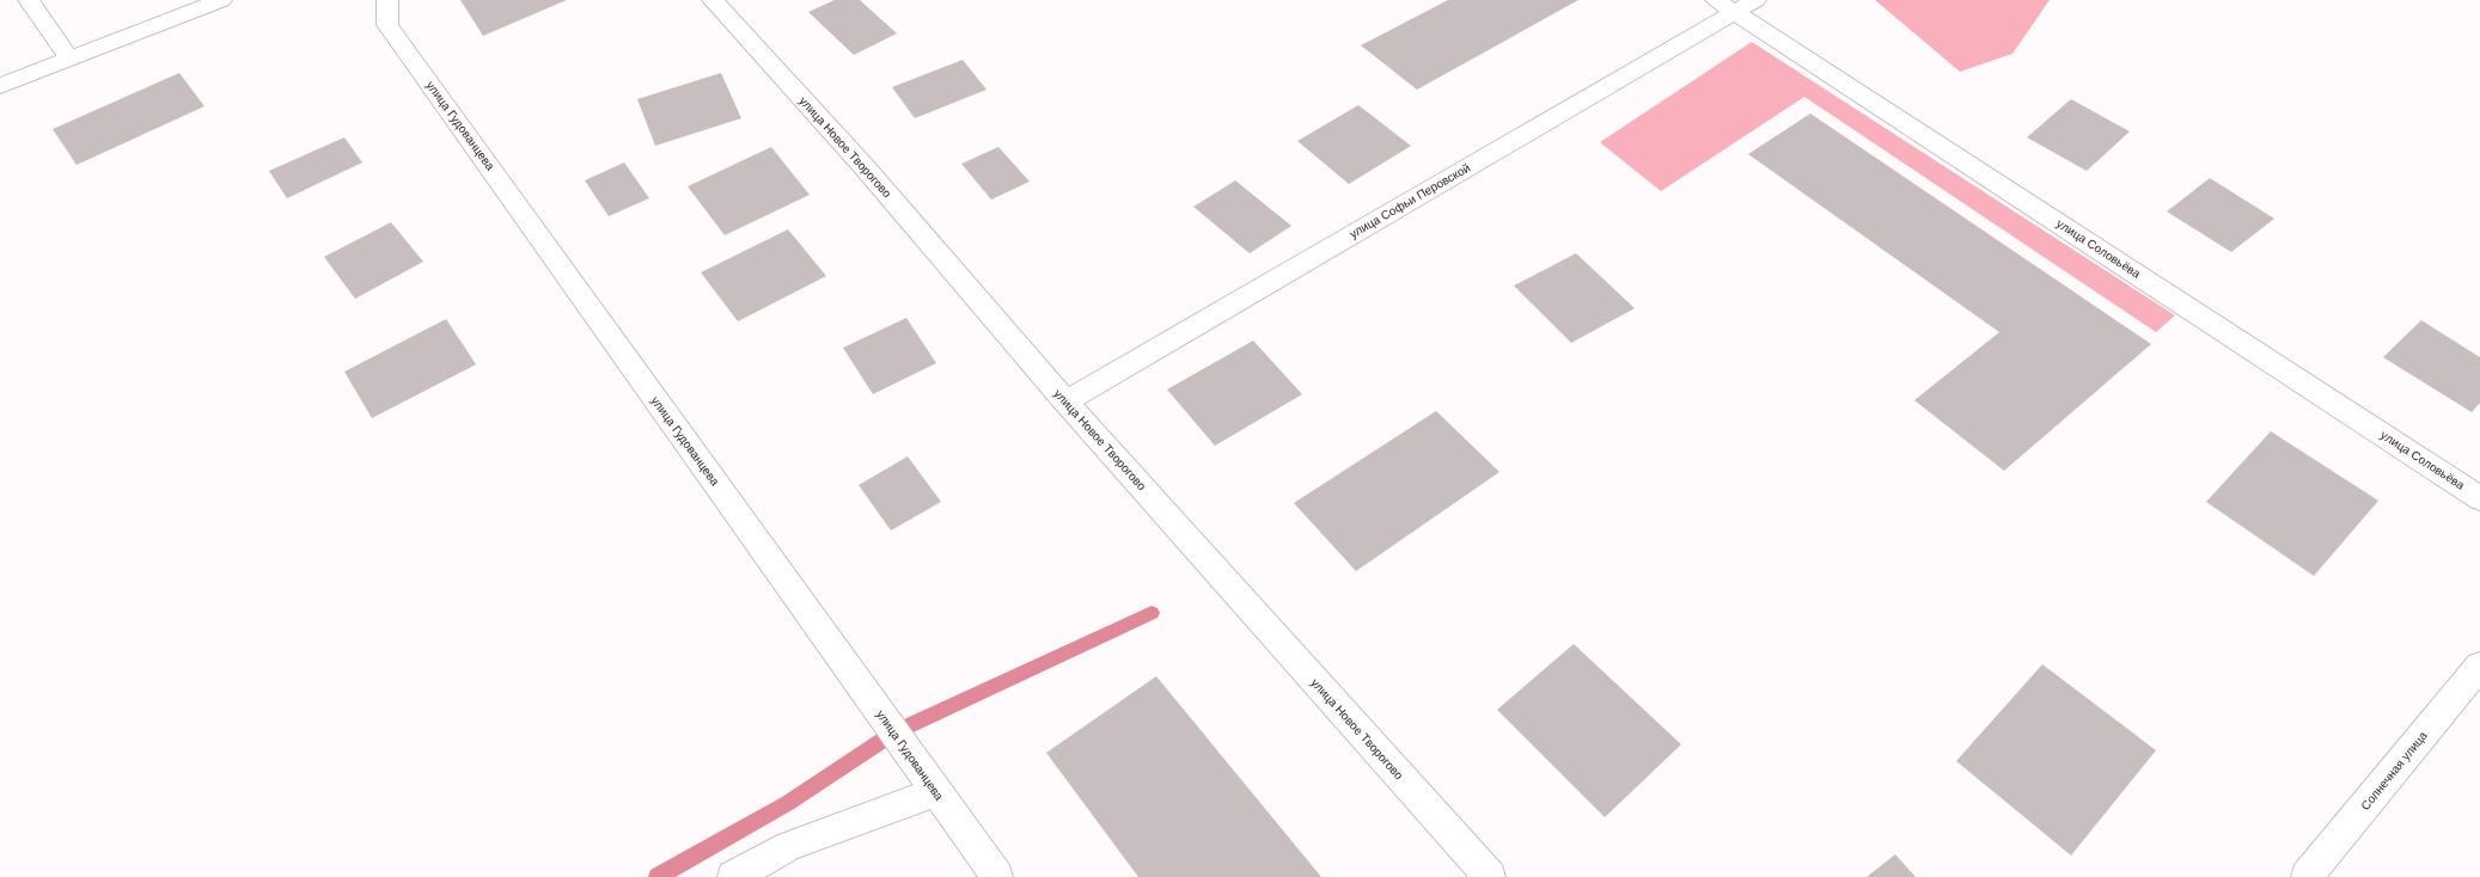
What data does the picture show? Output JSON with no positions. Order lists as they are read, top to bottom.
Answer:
{
  "streets": {
    "street": [
      "улица Гудованцева",
      "улица Новое Творогово",
      "улица Софьи Перовской",
      "улица Соловьёва",
      "Солнечная улица"
    ]
  },
  "crossings": [
    ["улица Новое Творогово", "улица Софьи Перовской"],
    ["улица Софьи Перовской", "улица Соловьёва"]
  ]
}
